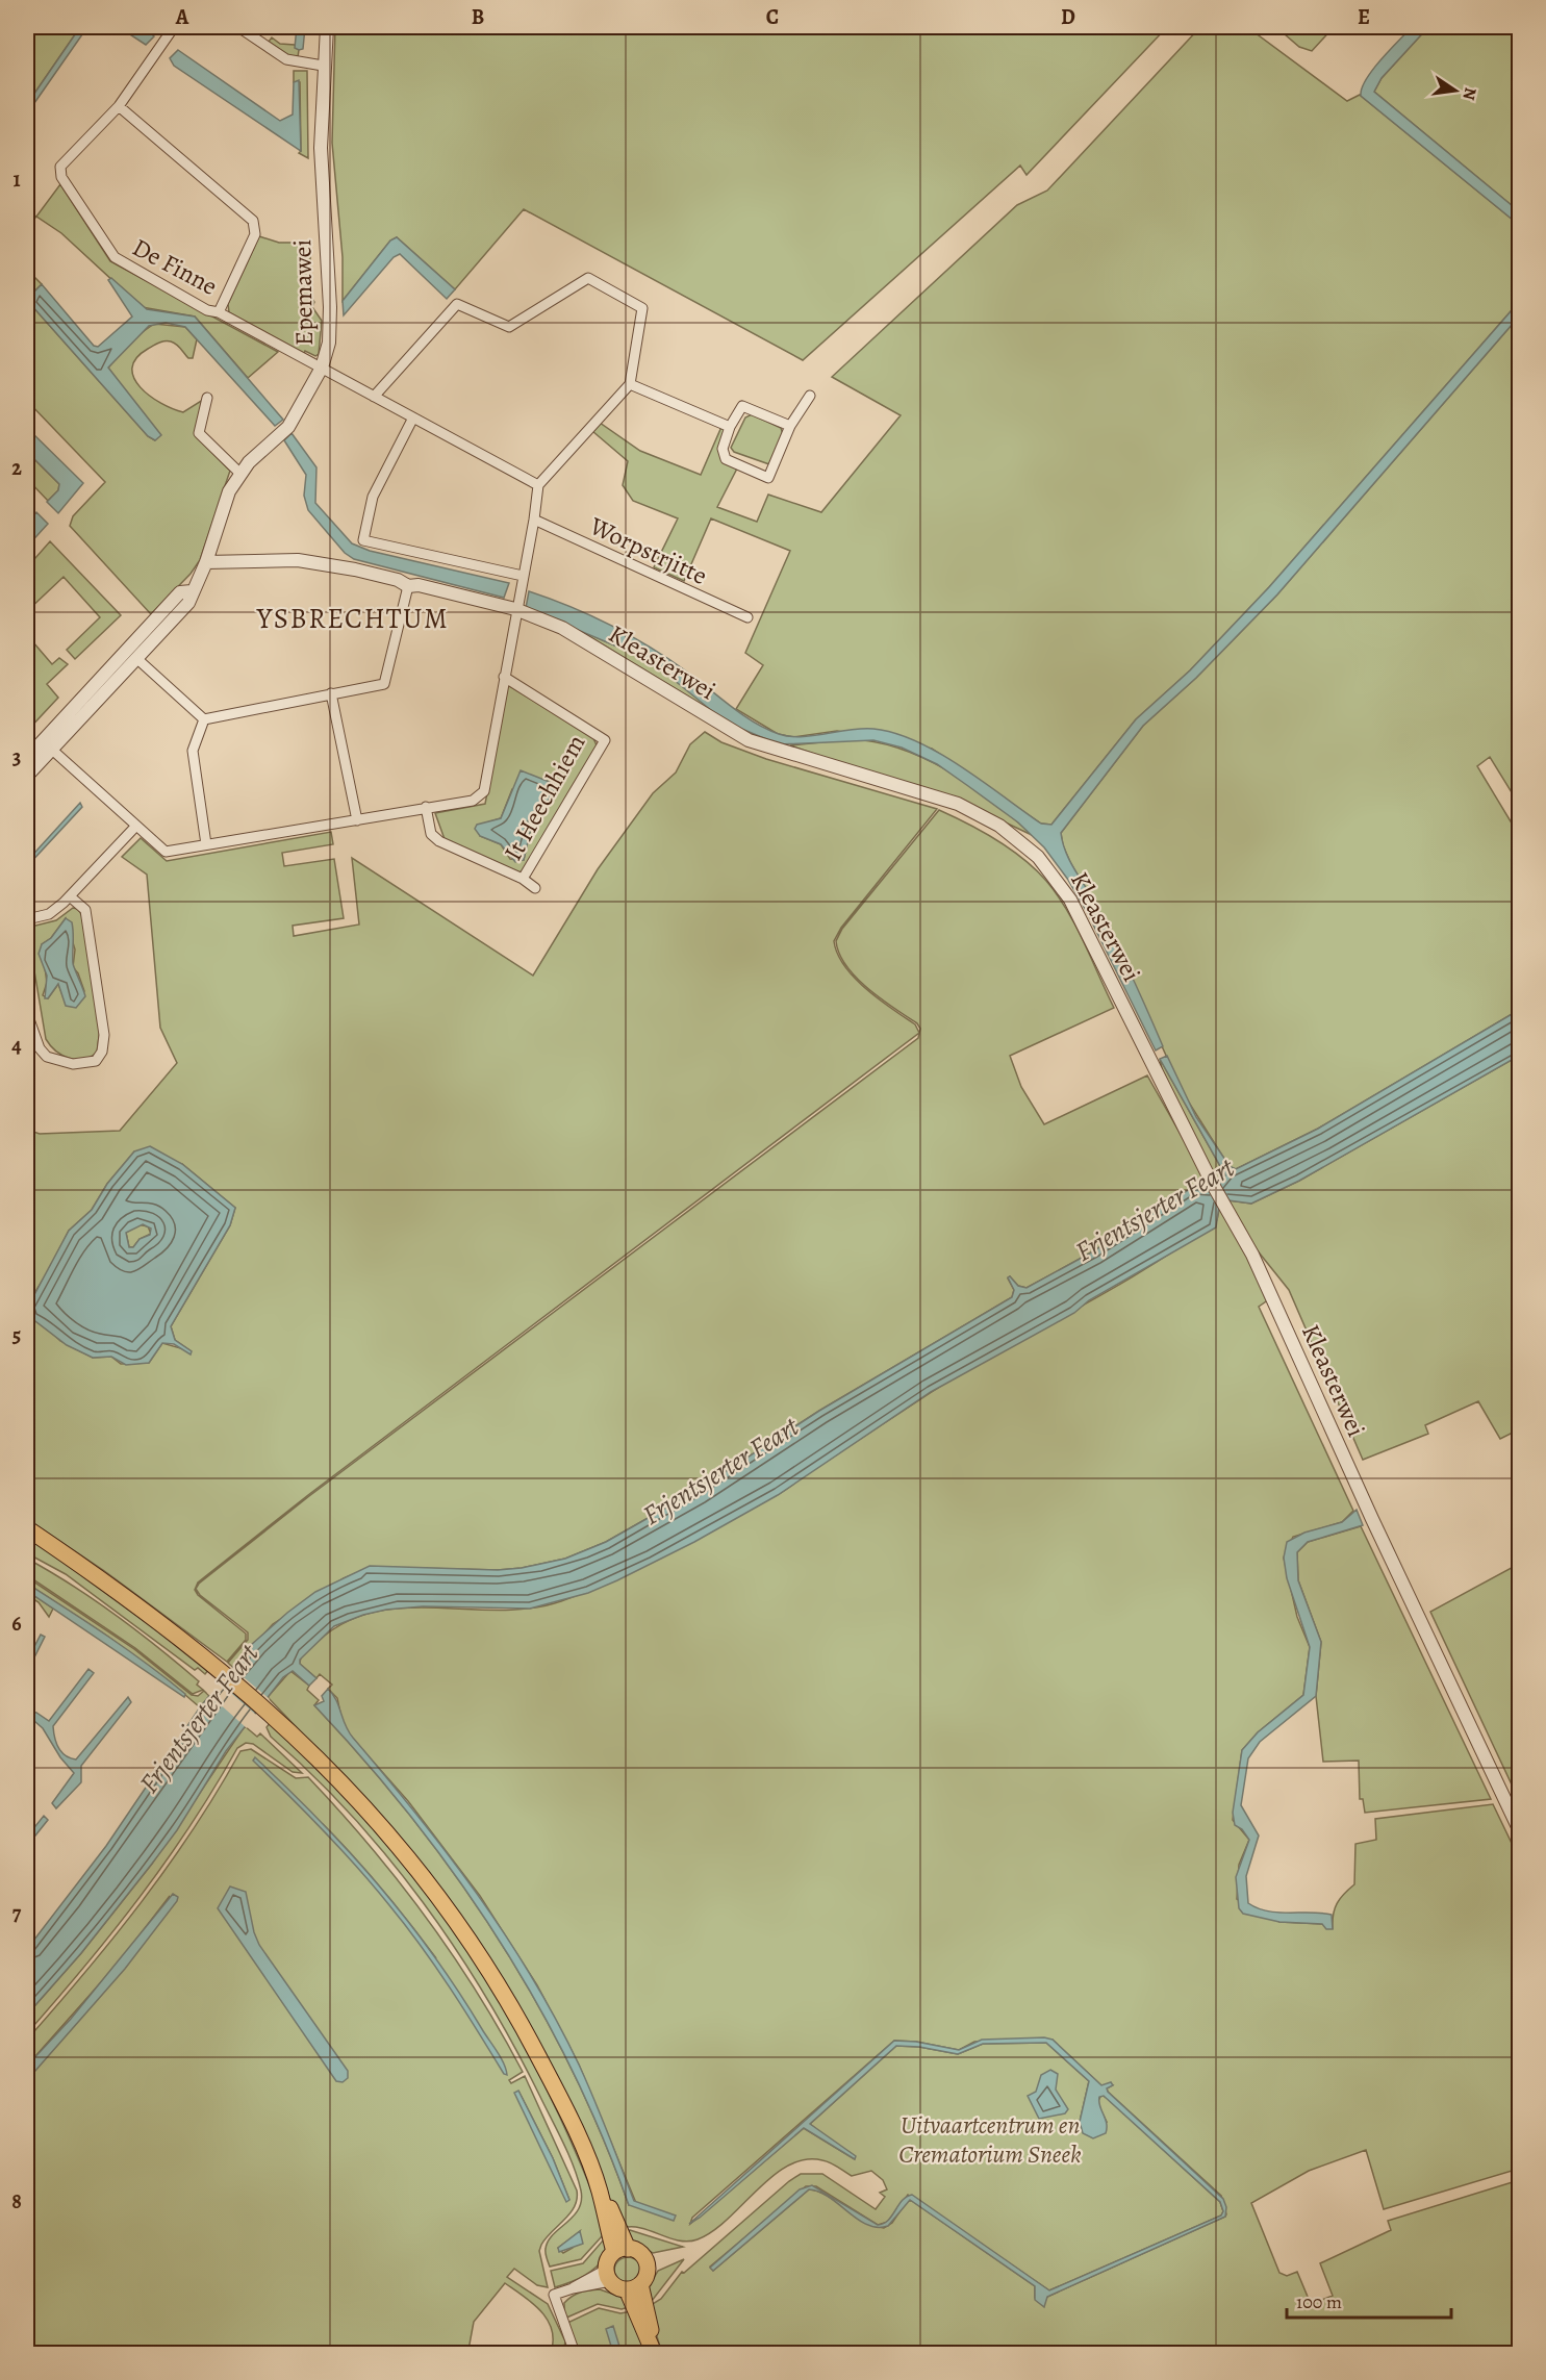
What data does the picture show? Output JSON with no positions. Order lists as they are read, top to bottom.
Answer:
{
  "streets": {
    "street": [
      "De Finne",
      "Epemawei",
      "Worpstrjitte",
      "Kleasterwei",
      "It Heechhiem"
    ]
  },
  "crossings": [
    ["De Finne", "Epemawei"],
    ["Epemawei", "Kleasterwei"]
  ],
  "districts": ["YSBRECHTUM"],
  "water": ["Frjentsjerter Feart"],
  "parks": ["Uitvaartcentrum en Crematorium Sneek"],
  "scale_bar": "100 m",
  "north": "right",
  "grid": {
    "columns": [
      "A",
      "B",
      "C",
      "D",
      "E"
    ],
    "rows": [
      "1",
      "2",
      "3",
      "4",
      "5",
      "6",
      "7",
      "8"
    ]
  }
}
